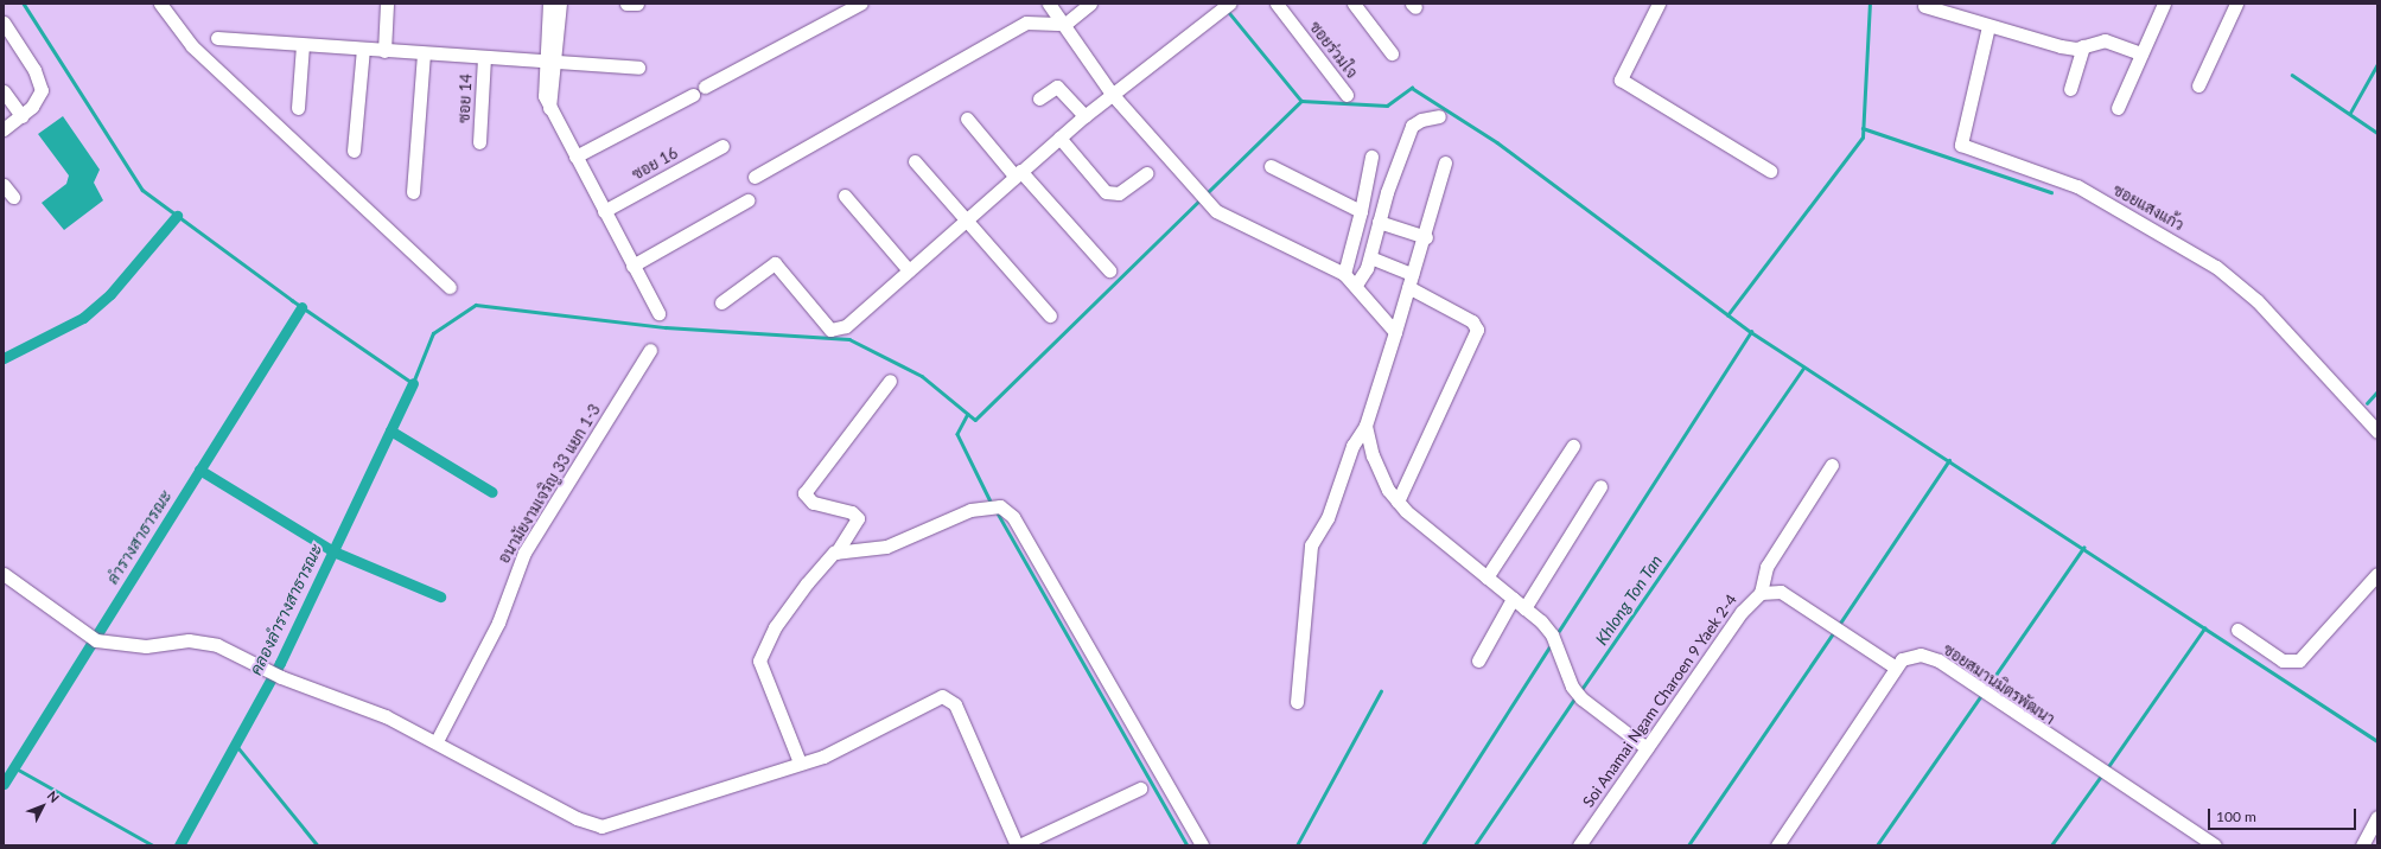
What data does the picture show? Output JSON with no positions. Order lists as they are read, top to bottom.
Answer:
{
  "streets": {
    "street": [
      "ซอยร่วมใจ",
      "ซอย 14",
      "ซอย 16",
      "ซอยแสงแก้ว",
      "อนามัยงามเจริญ 33 แยก 1-3",
      "ซอยสมานมิตรพัฒนา",
      "Soi Anamai Ngam Charoen 9 Yaek 2-4"
    ]
  },
  "crossings": [
    ["ซอยสมานมิตรพัฒนา", "Soi Anamai Ngam Charoen 9 Yaek 2-4"]
  ],
  "water": ["ลำรางสาธารณะ", "Khlong Ton Tan", "คลองลำรางสาธารณะ"],
  "scale_bar": "100 m",
  "north": "top right"
}
